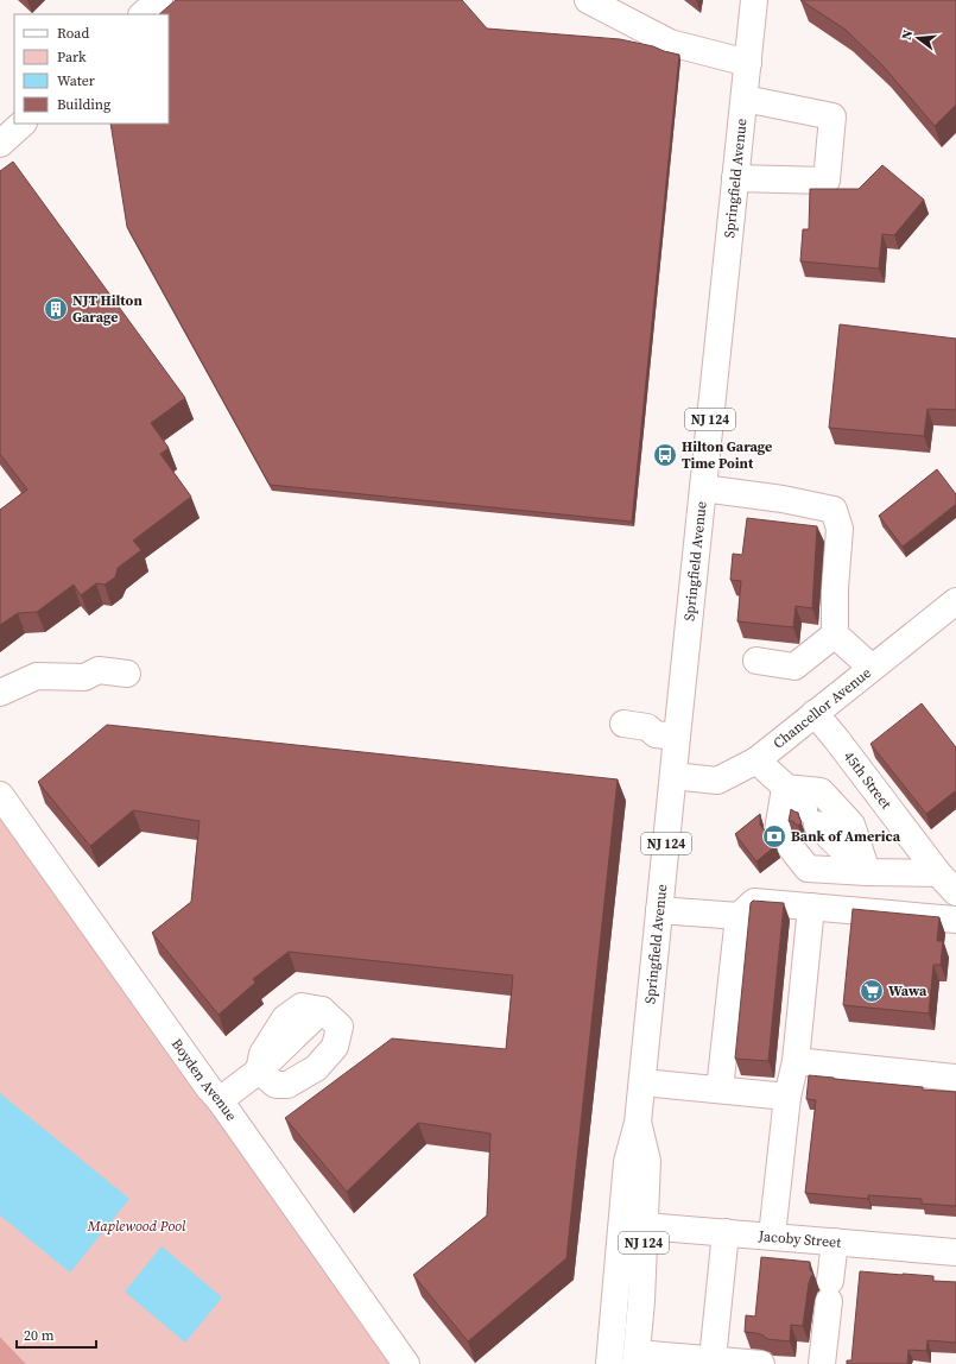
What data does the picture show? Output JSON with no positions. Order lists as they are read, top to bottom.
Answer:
{
  "streets": {
    "main road": [
      "Springfield Avenue",
      "NJ 124",
      "Chancellor Avenue",
      "45th Street",
      "Boyden Avenue",
      "Jacoby Street"
    ]
  },
  "crossings": [
    ["Springfield Avenue", "Chancellor Avenue"],
    ["Springfield Avenue", "Jacoby Street"],
    ["Chancellor Avenue", "45th Street"]
  ],
  "parks": ["Maplewood Pool"],
  "places": {
    "building": ["NJT Hilton Garage"],
    "bus stop": ["Hilton Garage Time Point"],
    "bank": ["Bank of America"],
    "supermarket": ["Wawa"]
  },
  "legend": [
    "Road",
    "Park",
    "Water",
    "Building"
  ],
  "scale_bar": "20 m",
  "north": "left"
}
